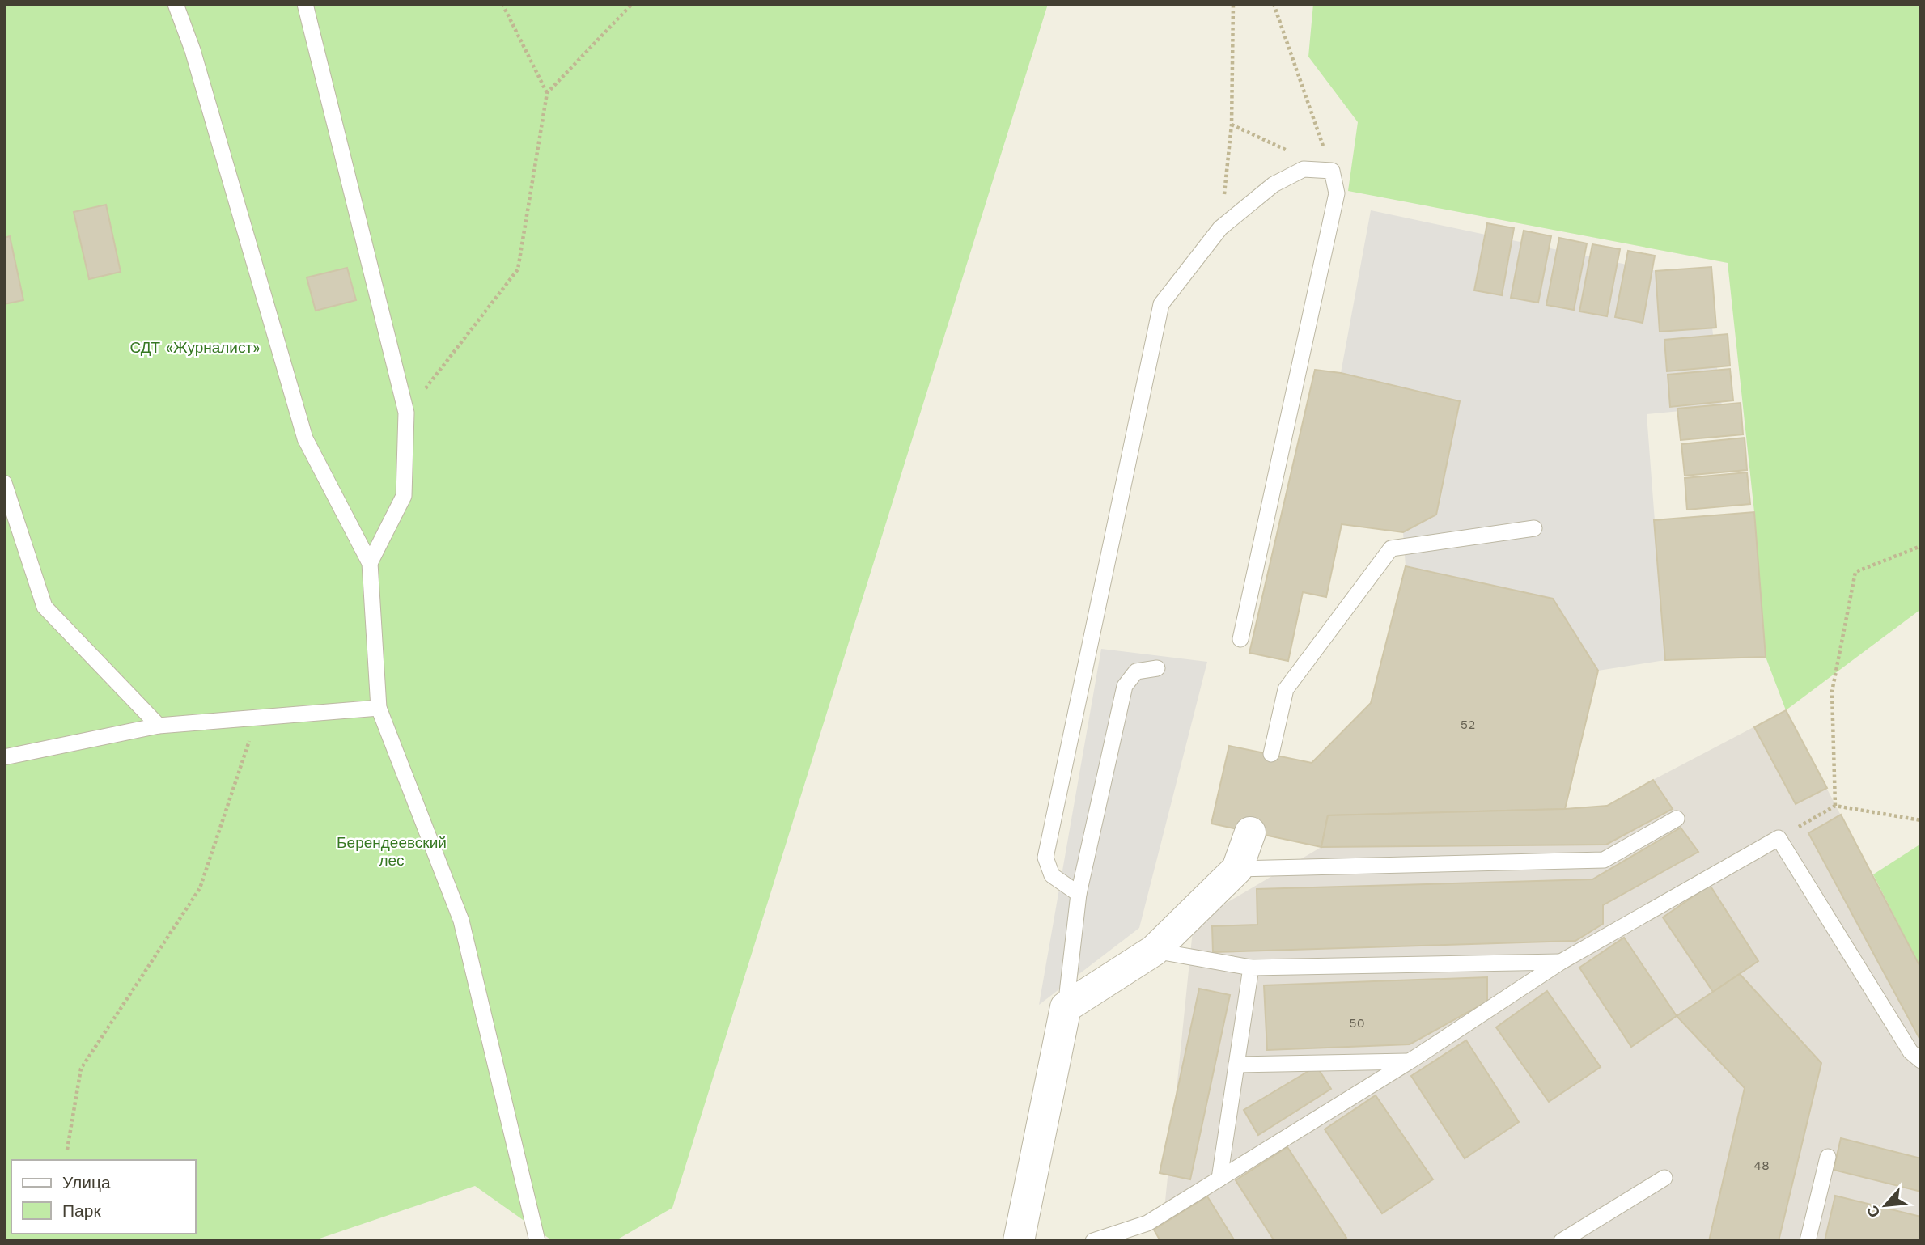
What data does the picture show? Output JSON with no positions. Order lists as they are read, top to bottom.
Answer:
{
  "parks": ["СДТ «Журналист»", "Берендеевский лес"],
  "house_numbers": ["52", "50", "48"],
  "legend": ["Улица", "Парк"],
  "north": "bottom left"
}
